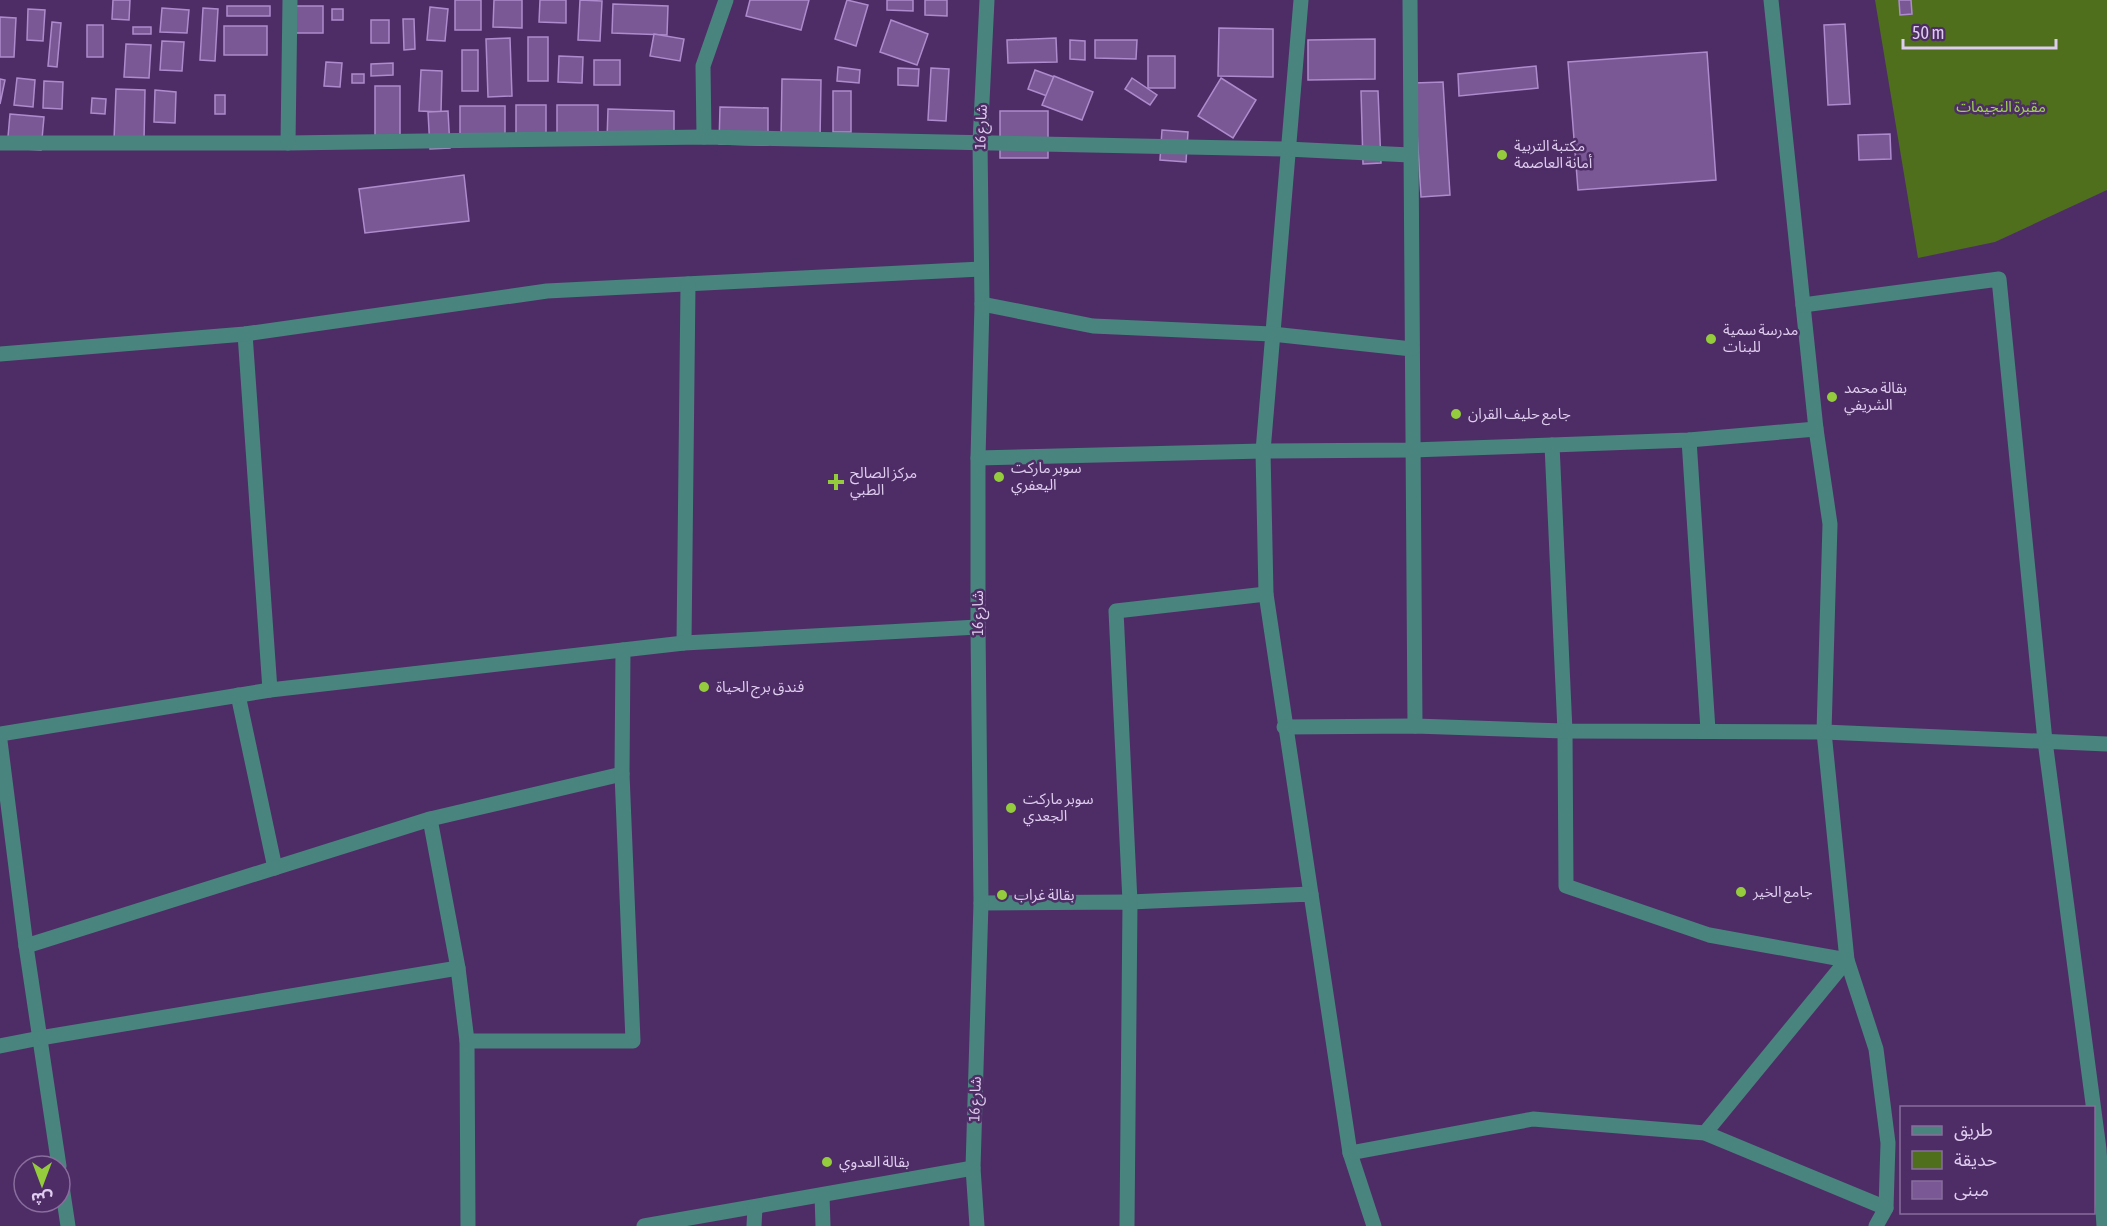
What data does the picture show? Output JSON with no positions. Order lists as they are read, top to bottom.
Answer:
{
  "streets": {
    "street": ["شارع 16"]
  },
  "parks": ["مقبرة النجيمات"],
  "places": {
    "other": [
      "مكتبة التربية أمانة العاصمة",
      "مدرسة سمية للبنات",
      "بقالة محمد الشريفي",
      "جامع حليف القران",
      "سوبر ماركت اليعفري",
      "فندق برج الحياة",
      "سوبر ماركت الجعدي",
      "جامع الخير",
      "بقالة غراب",
      "بقالة العدوي"
    ],
    "health": ["مركز الصالح الطبي"]
  },
  "legend": ["طريق", "حديقة", "مبنى"],
  "scale_bar": "50 m",
  "north": "bottom"
}
